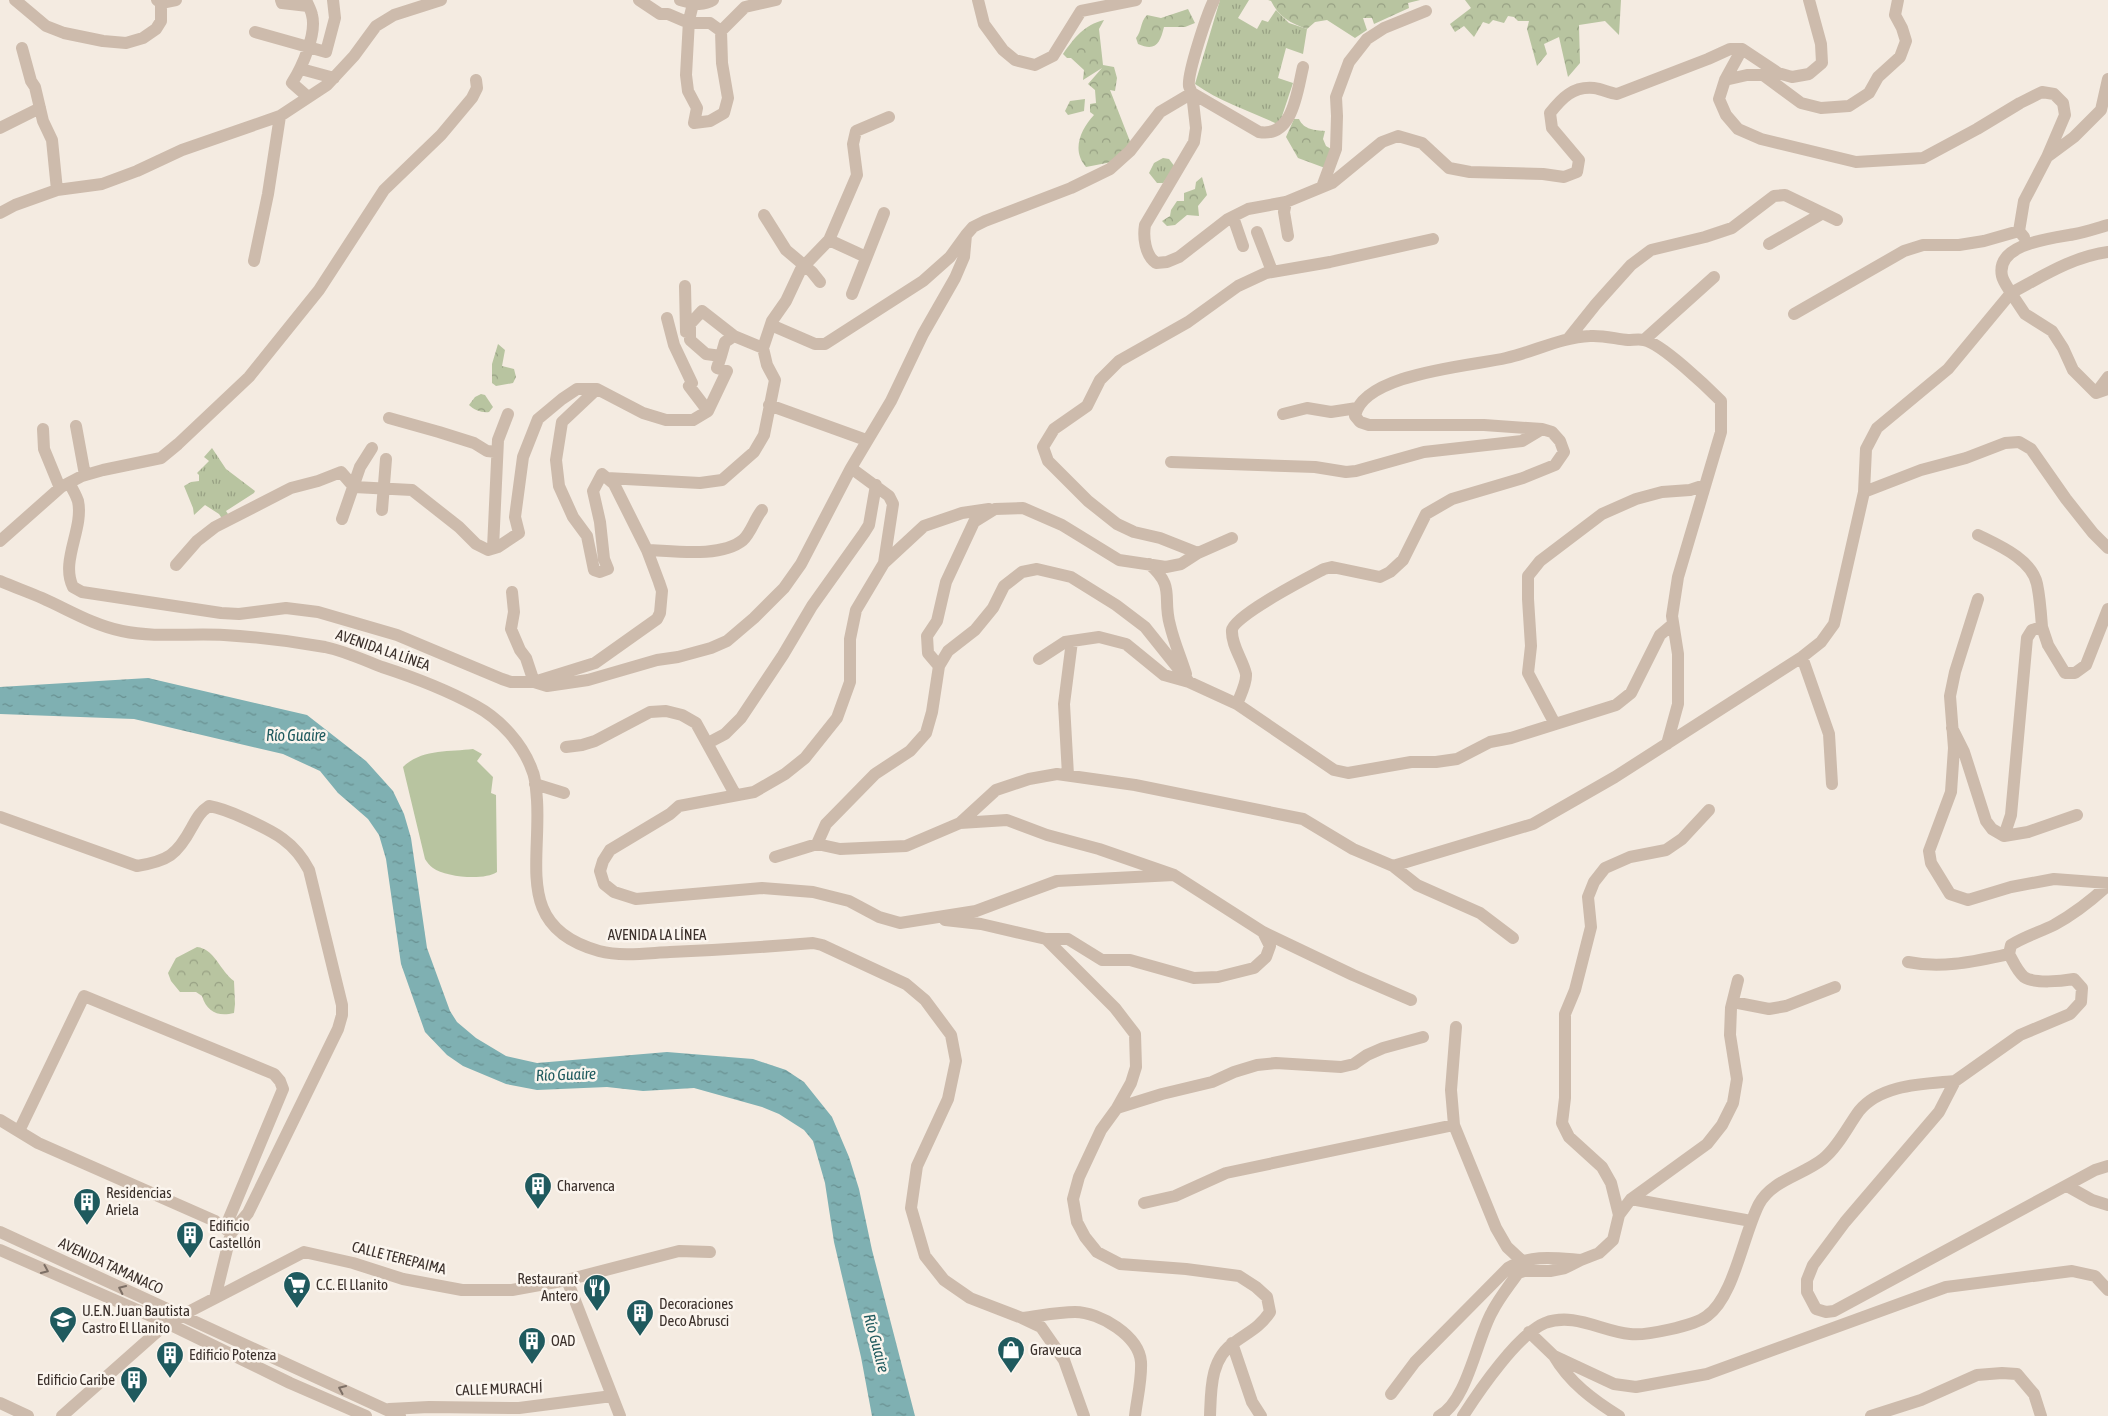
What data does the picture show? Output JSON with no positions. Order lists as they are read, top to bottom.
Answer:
{
  "streets": {
    "street": [
      "AVENIDA LA LÍNEA",
      "CALLE TEREPAIMA",
      "AVENIDA TAMANACO",
      "CALLE MURACHÍ"
    ]
  },
  "crossings": [
    ["CALLE TEREPAIMA", "AVENIDA TAMANACO"],
    ["AVENIDA TAMANACO", "CALLE MURACHÍ"]
  ],
  "water": ["Río Guaire"],
  "places": {
    "building": [
      "Charvenca",
      "Residencias Ariela",
      "Edificio Castellón",
      "Decoraciones Deco Abrusci",
      "OAD",
      "Edificio Potenza",
      "Edificio Caribe"
    ],
    "supermarket": ["C.C. El Llanito"],
    "restaurant": ["Restaurant Antero"],
    "school or university": ["U.E.N. Juan Bautista Castro El Llanito"],
    "shop": ["Graveuca"]
  }
}
